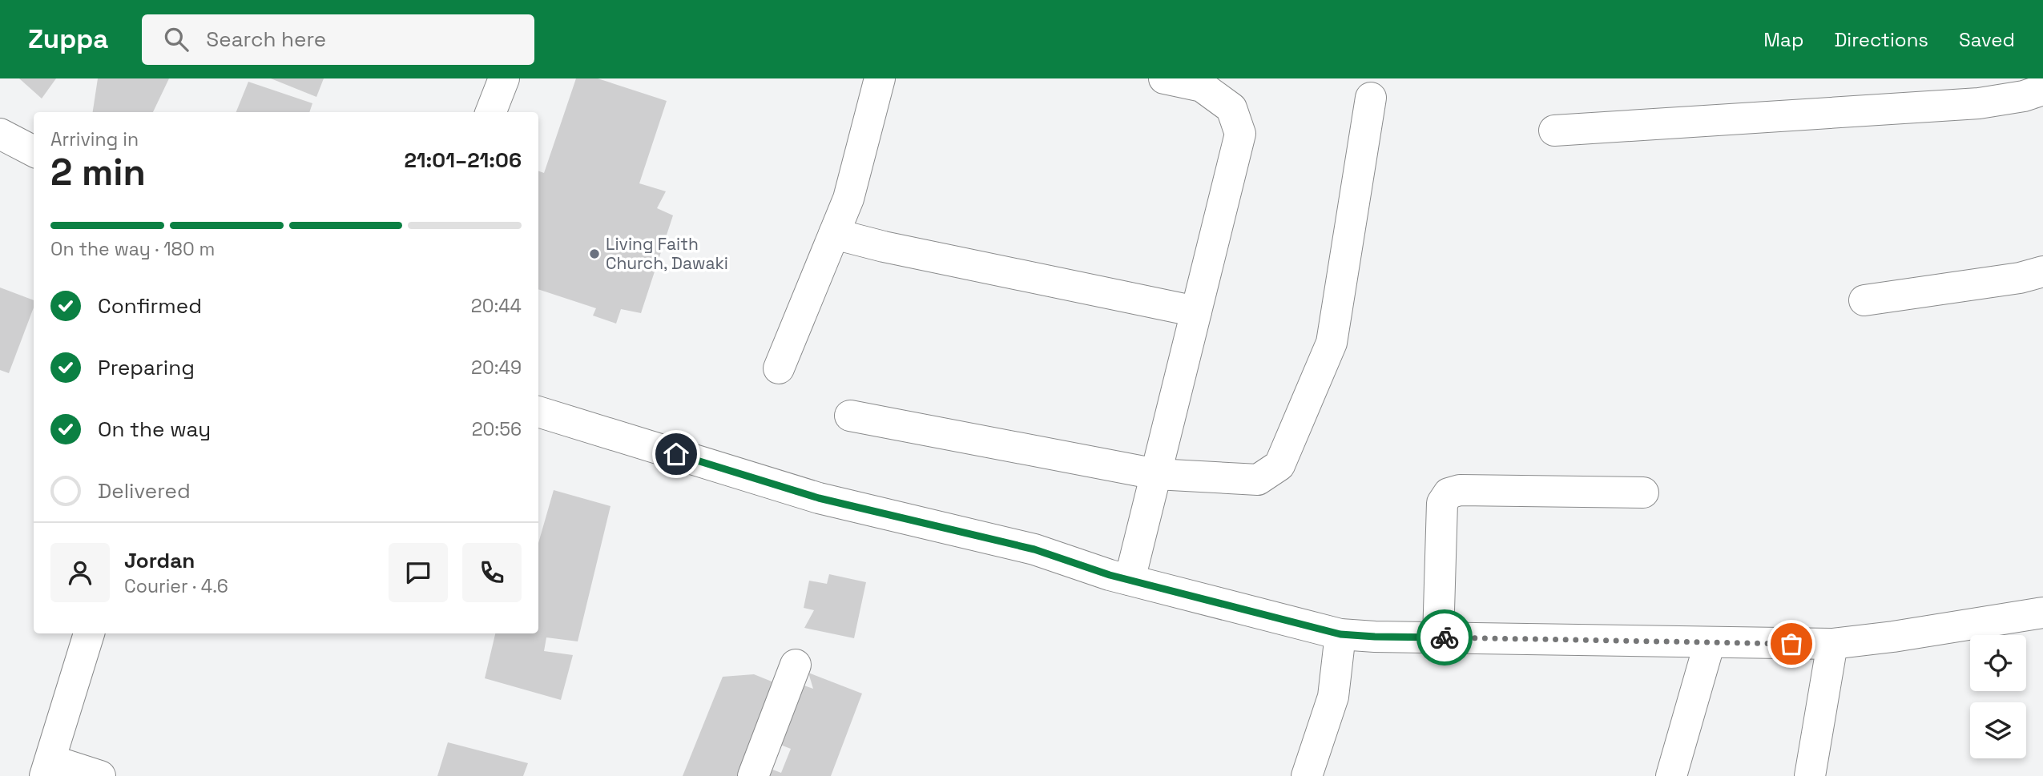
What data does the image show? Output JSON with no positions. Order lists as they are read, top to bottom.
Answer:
{
  "places": ["Living Faith Church, Dawaki"],
  "page": {
    "header": "Zuppa",
    "search": "Search here",
    "nav": ["Map", "Directions", "Saved"],
    "heading": ["2 min", "Arriving in", "21:01–21:06"],
    "panel": ["Jordan", "Courier · 4.6"],
    "bar": "On the way · 180 m",
    "list": [
      ["Confirmed", "20:44"],
      ["Preparing", "20:49"],
      ["On the way", "20:56"],
      "Delivered"
    ]
  }
}
